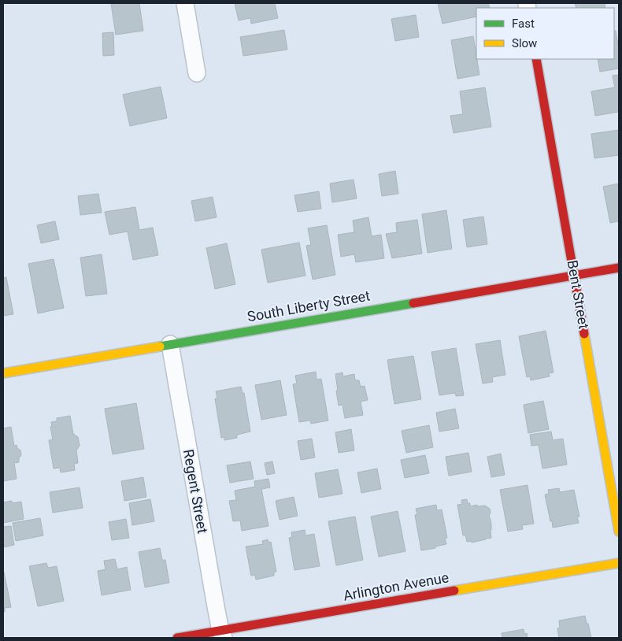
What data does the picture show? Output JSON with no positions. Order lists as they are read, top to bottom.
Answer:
{
  "streets": {
    "street": [
      "Bent Street",
      "South Liberty Street",
      "Regent Street",
      "Arlington Avenue"
    ]
  },
  "crossings": [
    ["Bent Street", "South Liberty Street"],
    ["South Liberty Street", "Regent Street"],
    ["Regent Street", "Arlington Avenue"]
  ],
  "legend": ["Fast", "Slow"]
}
